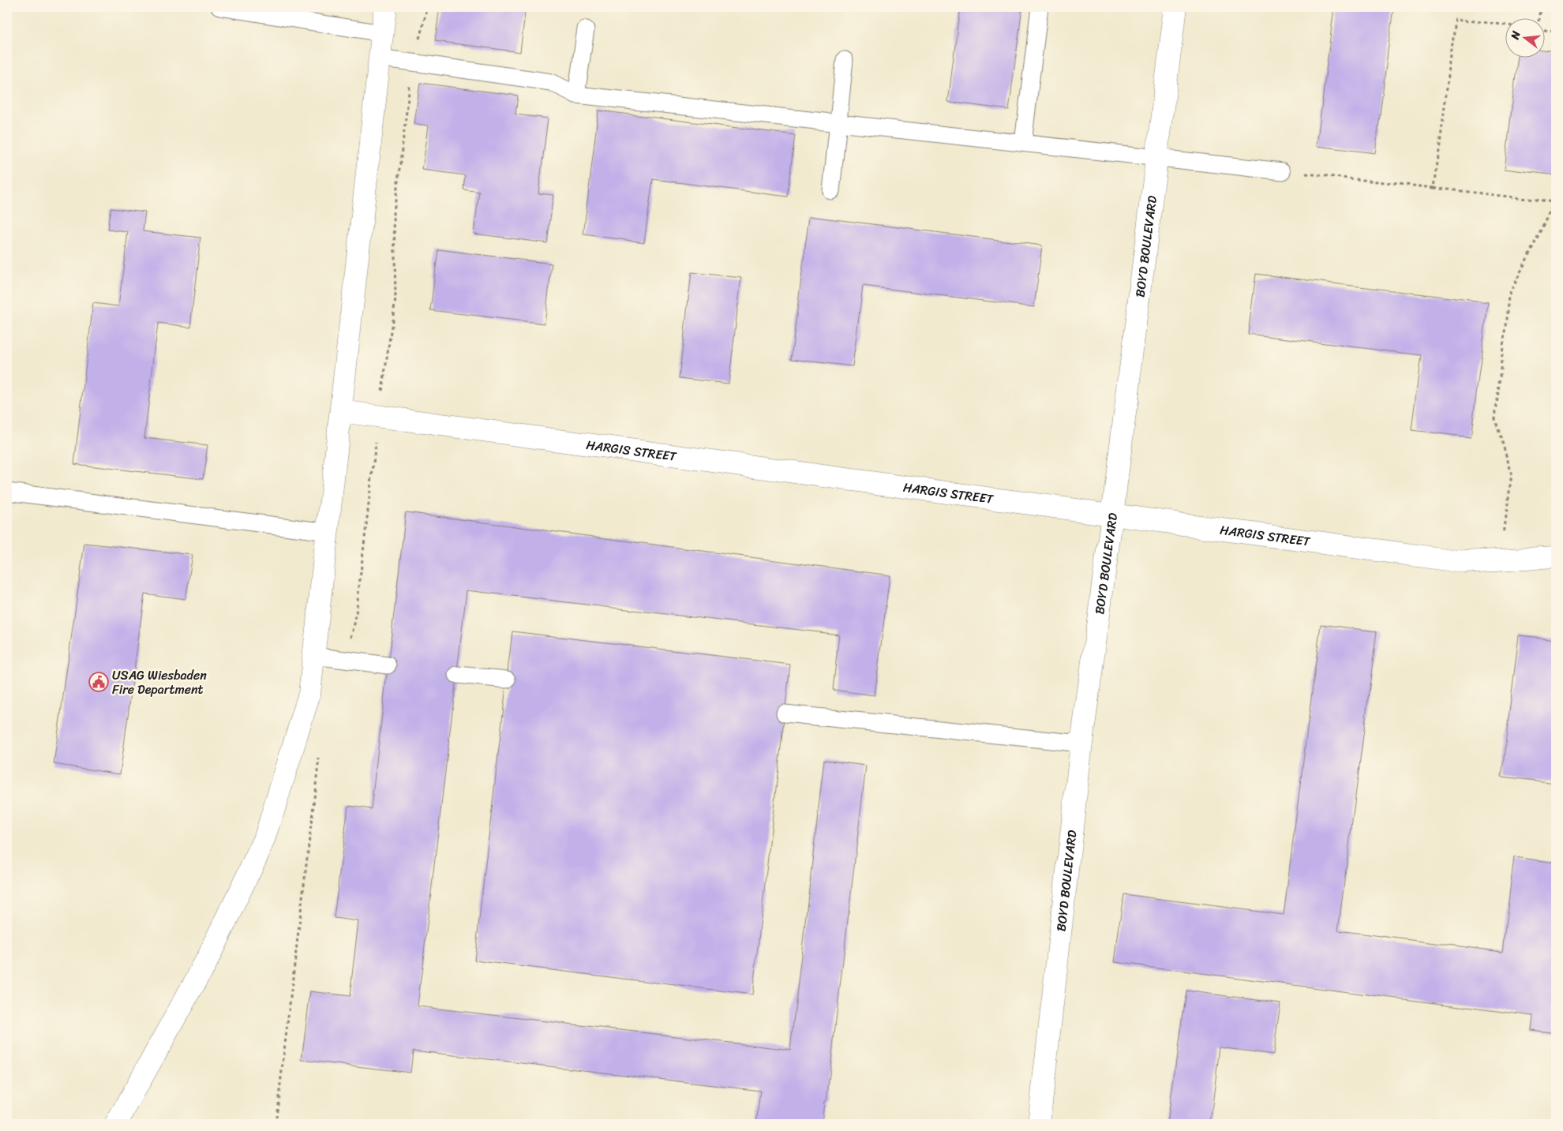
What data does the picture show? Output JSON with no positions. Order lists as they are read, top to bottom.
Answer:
{
  "streets": {
    "street": ["BOYD BOULEVARD", "HARGIS STREET"]
  },
  "crossings": [
    ["BOYD BOULEVARD", "HARGIS STREET"]
  ],
  "places": {
    "public building": ["USAG Wiesbaden Fire Department"]
  },
  "north": "left"
}
